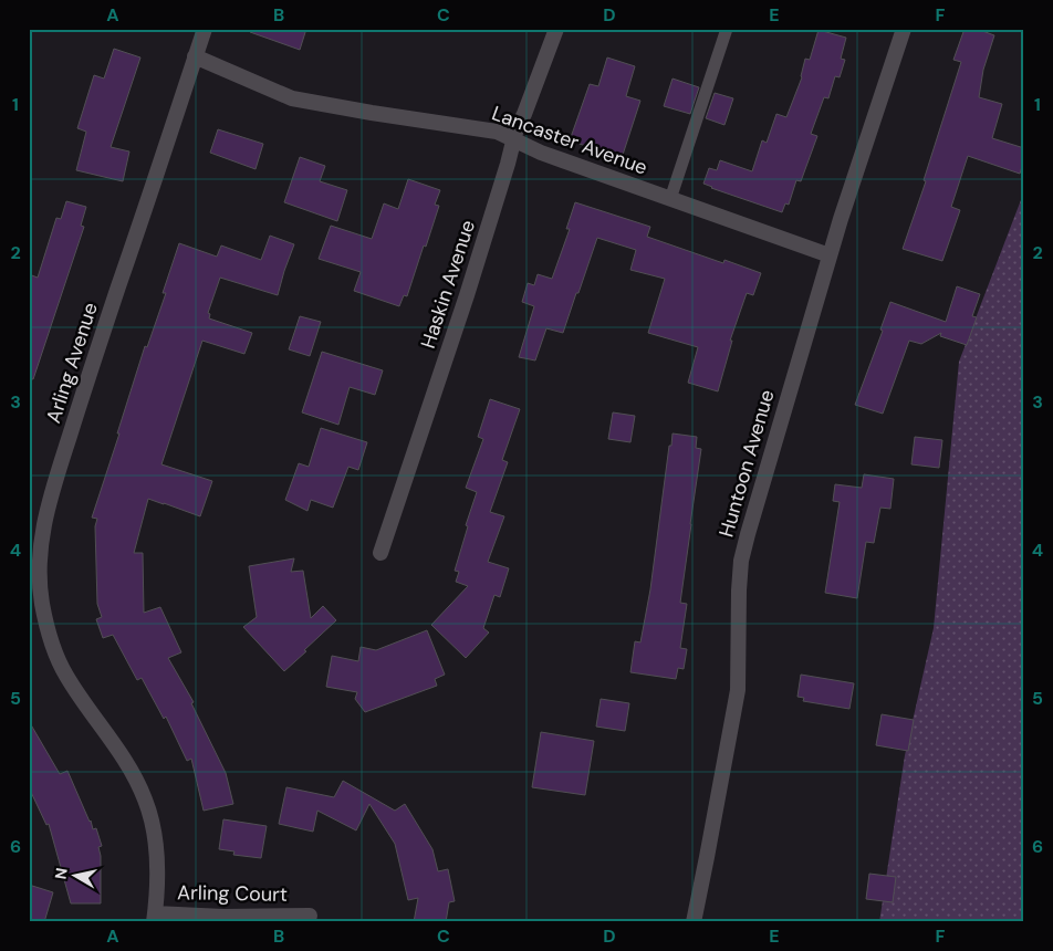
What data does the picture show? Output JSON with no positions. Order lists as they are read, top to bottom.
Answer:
{
  "streets": {
    "street": [
      "Lancaster Avenue",
      "Haskin Avenue",
      "Arling Avenue",
      "Huntoon Avenue",
      "Arling Court"
    ]
  },
  "crossings": [
    ["Lancaster Avenue", "Haskin Avenue"],
    ["Lancaster Avenue", "Arling Avenue"],
    ["Lancaster Avenue", "Huntoon Avenue"],
    ["Arling Avenue", "Arling Court"]
  ],
  "north": "left",
  "grid": {
    "columns": [
      "A",
      "B",
      "C",
      "D",
      "E",
      "F"
    ],
    "rows": [
      "1",
      "2",
      "3",
      "4",
      "5",
      "6"
    ]
  }
}
